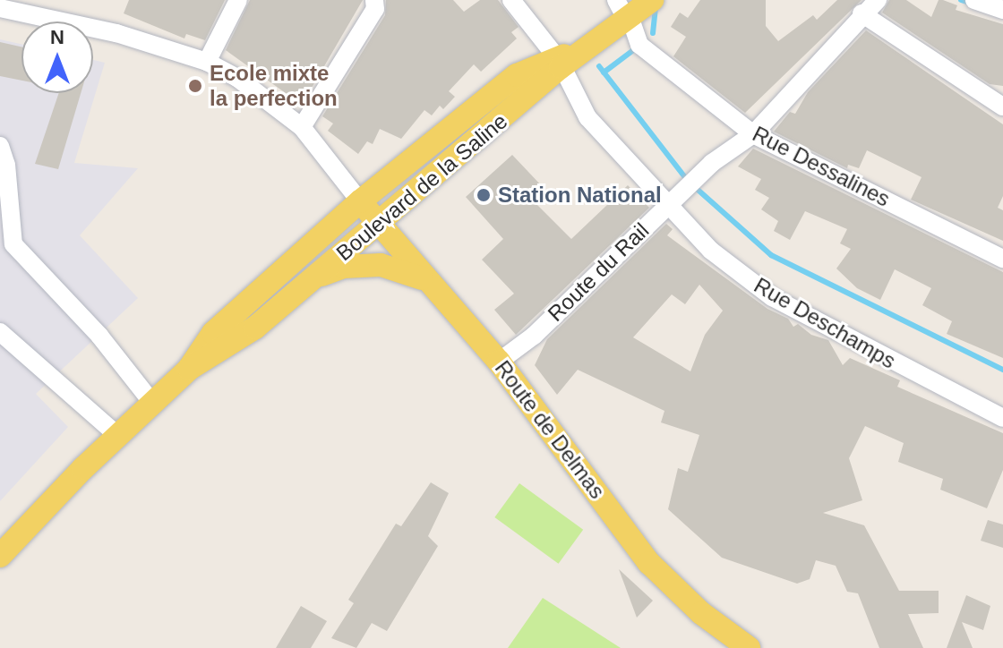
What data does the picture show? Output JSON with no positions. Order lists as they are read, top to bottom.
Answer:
{
  "streets": {
    "main road": ["Boulevard de la Saline", "Route de Delmas"],
    "street": ["Rue Dessalines", "Route du Rail", "Rue Deschamps"]
  },
  "crossings": [
    ["Rue Dessalines", "Boulevard de la Saline"],
    ["Rue Dessalines", "Route du Rail"],
    ["Boulevard de la Saline", "Rue Deschamps"],
    ["Boulevard de la Saline", "Route de Delmas"],
    ["Route du Rail", "Rue Deschamps"],
    ["Route du Rail", "Route de Delmas"]
  ],
  "places": ["Ecole mixte la perfection", "Station National"],
  "north": "top"
}
